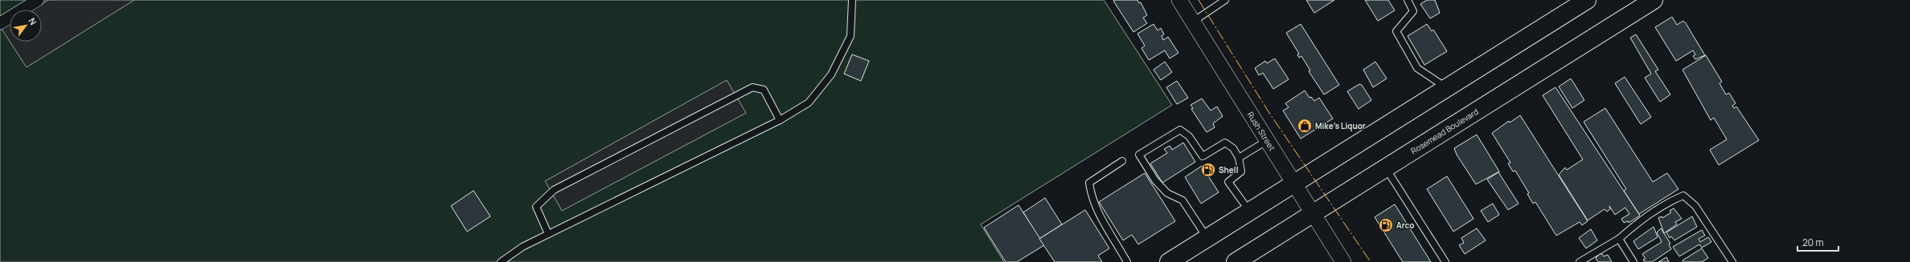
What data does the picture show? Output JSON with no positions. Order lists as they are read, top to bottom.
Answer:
{
  "streets": {
    "main road": ["Rosemead Boulevard"],
    "street": ["Rush Street"]
  },
  "crossings": [
    ["Rush Street", "Rosemead Boulevard"]
  ],
  "places": {
    "shop": ["Mike's Liquor"],
    "fuel station": ["Shell", "Arco"]
  },
  "scale_bar": "20 m",
  "north": "top right"
}
